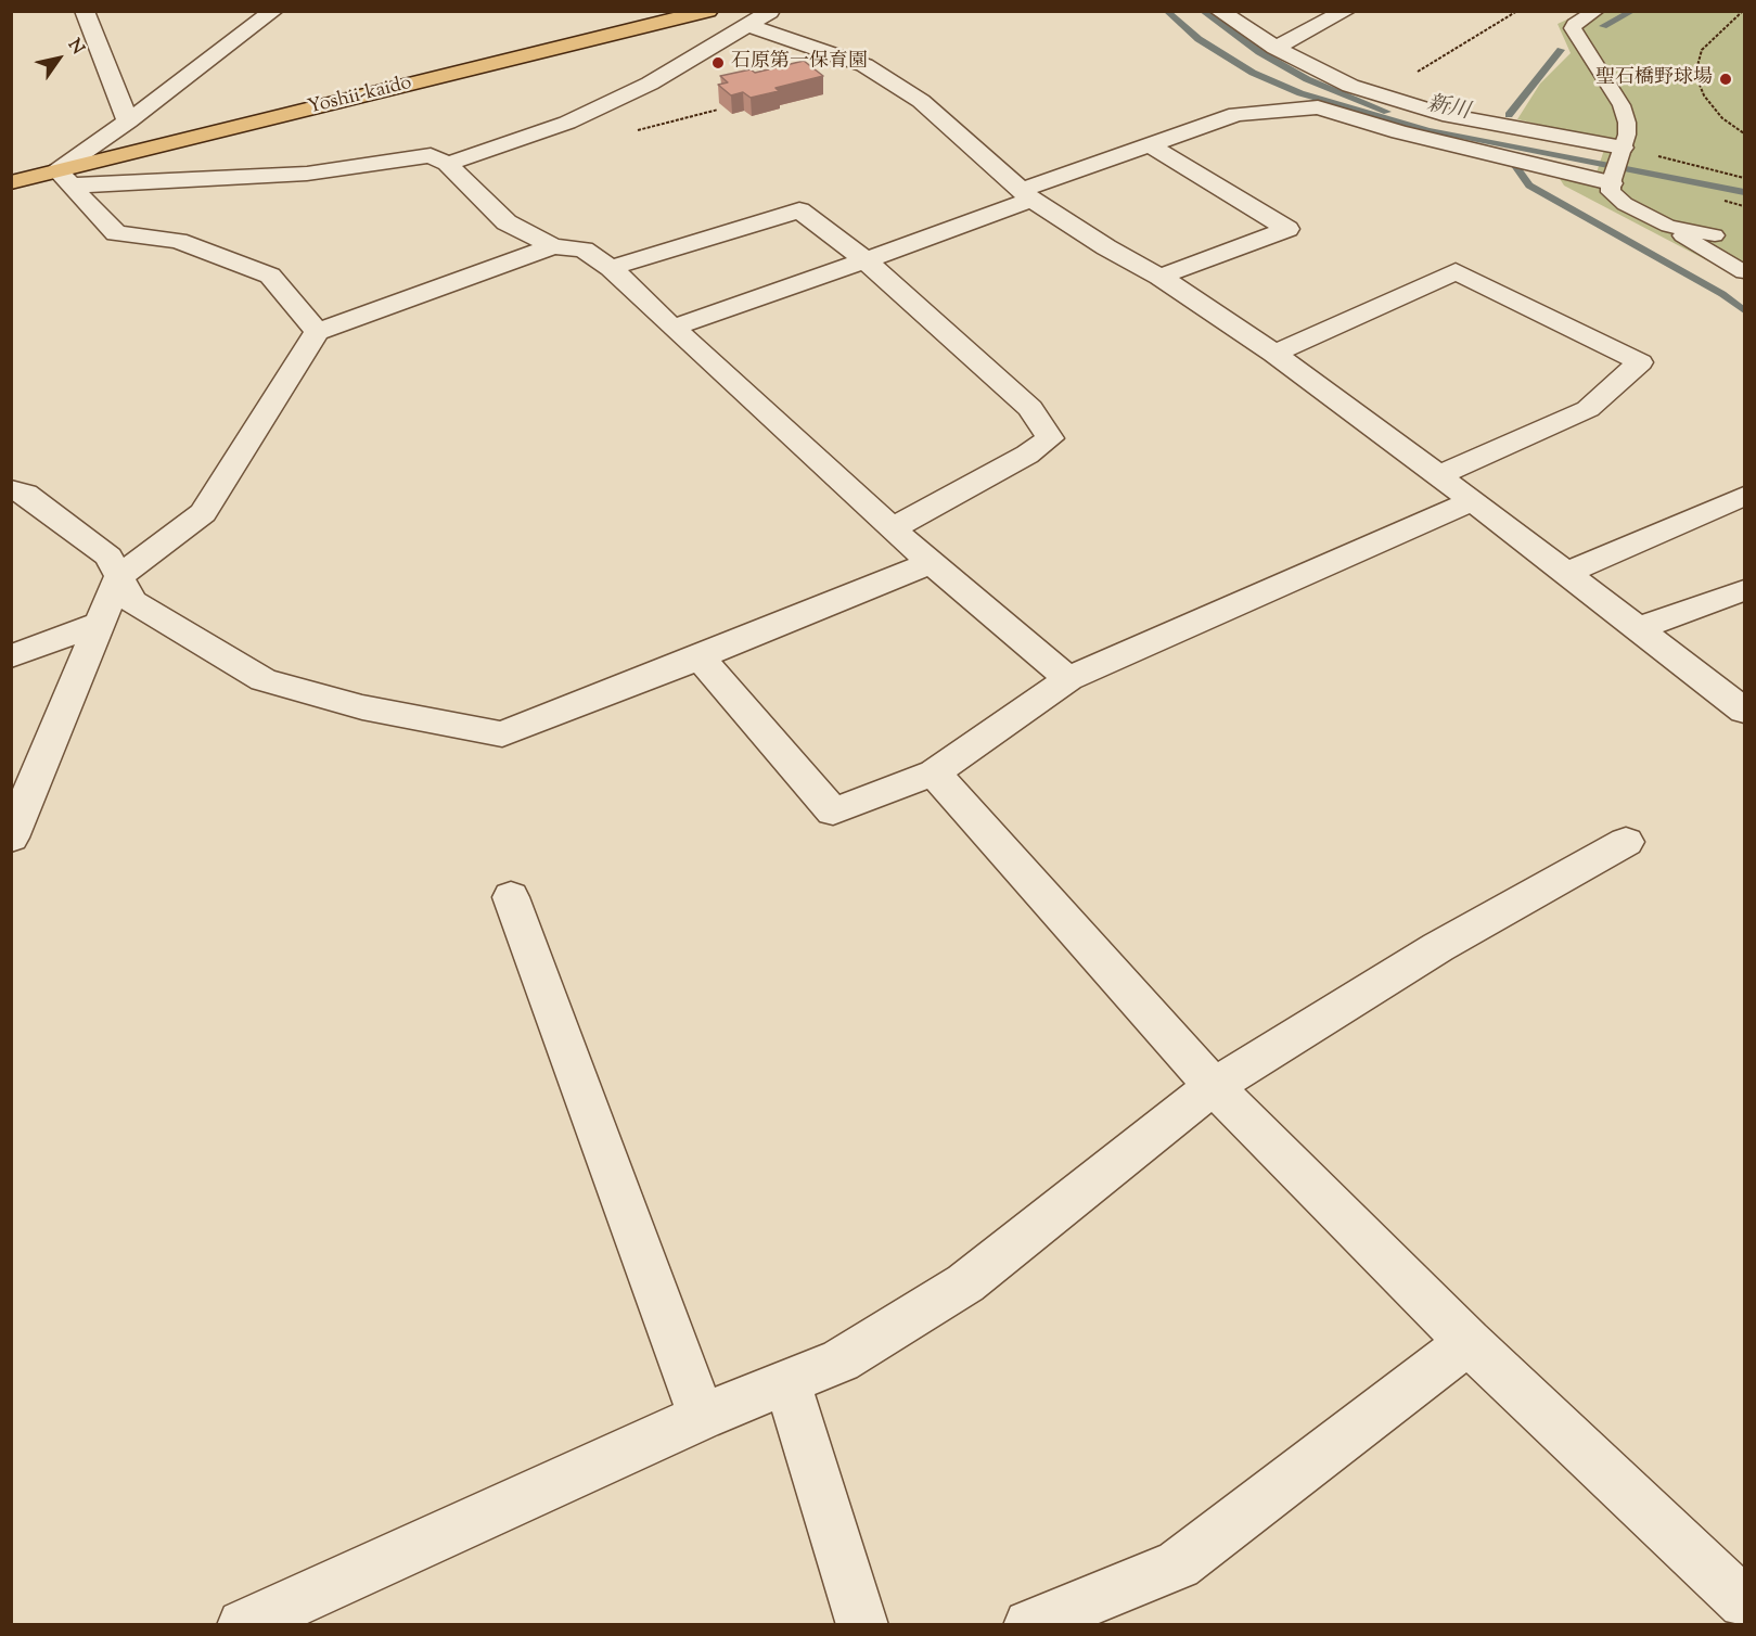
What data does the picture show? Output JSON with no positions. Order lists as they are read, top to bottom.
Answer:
{
  "streets": {
    "main road": ["Yoshii-kaido"]
  },
  "water": ["新川"],
  "places": ["石原第一保育園", "聖石橋野球場"],
  "north": "top right"
}
